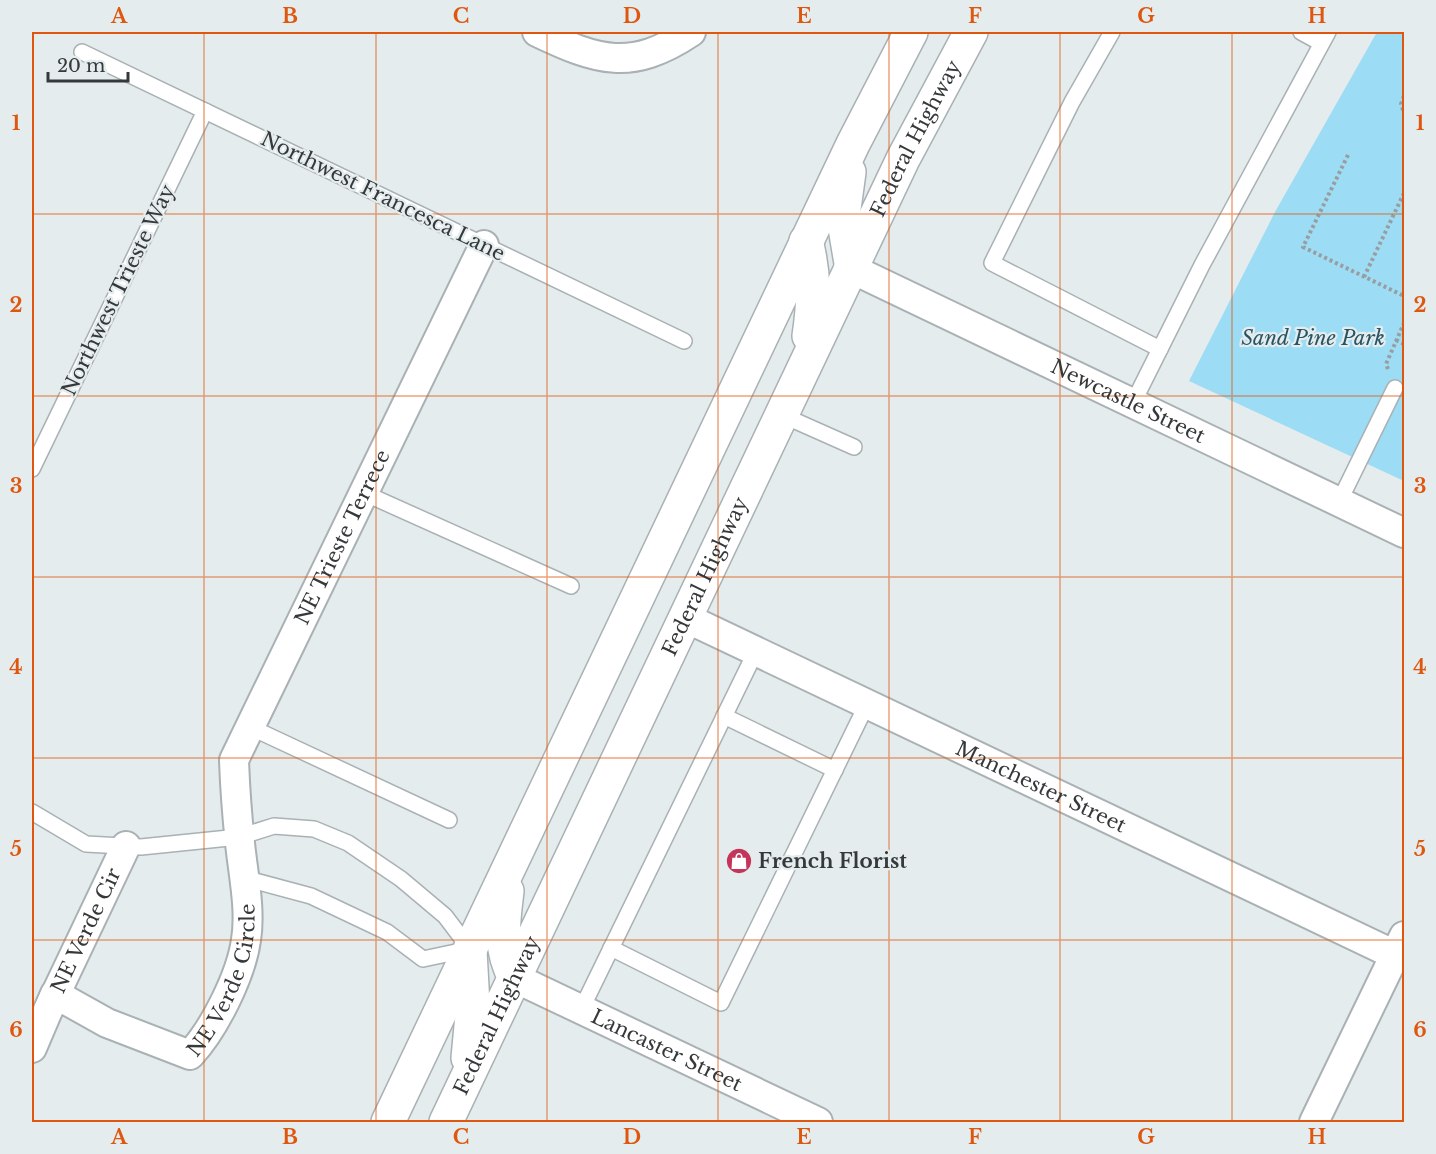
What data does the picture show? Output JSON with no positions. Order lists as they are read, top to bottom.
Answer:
{
  "streets": {
    "main road": ["Federal Highway"],
    "street": [
      "Newcastle Street",
      "NE Trieste Terrece",
      "Manchester Street",
      "NE Verde Cir",
      "NE Verde Circle",
      "Lancaster Street"
    ],
    "lane": ["Northwest Francesca Lane", "Northwest Trieste Way"]
  },
  "crossings": [
    ["Federal Highway", "Newcastle Street"],
    ["Federal Highway", "Manchester Street"],
    ["Federal Highway", "Lancaster Street"],
    ["Northwest Francesca Lane", "Northwest Trieste Way"],
    ["Northwest Francesca Lane", "NE Trieste Terrece"],
    ["NE Trieste Terrece", "NE Verde Circle"],
    ["NE Verde Cir", "NE Verde Circle"]
  ],
  "parks": ["Sand Pine Park"],
  "places": {
    "shop": ["French Florist"]
  },
  "scale_bar": "20 m",
  "grid": {
    "columns": [
      "A",
      "B",
      "C",
      "D",
      "E",
      "F",
      "G",
      "H"
    ],
    "rows": [
      "1",
      "2",
      "3",
      "4",
      "5",
      "6"
    ]
  }
}
